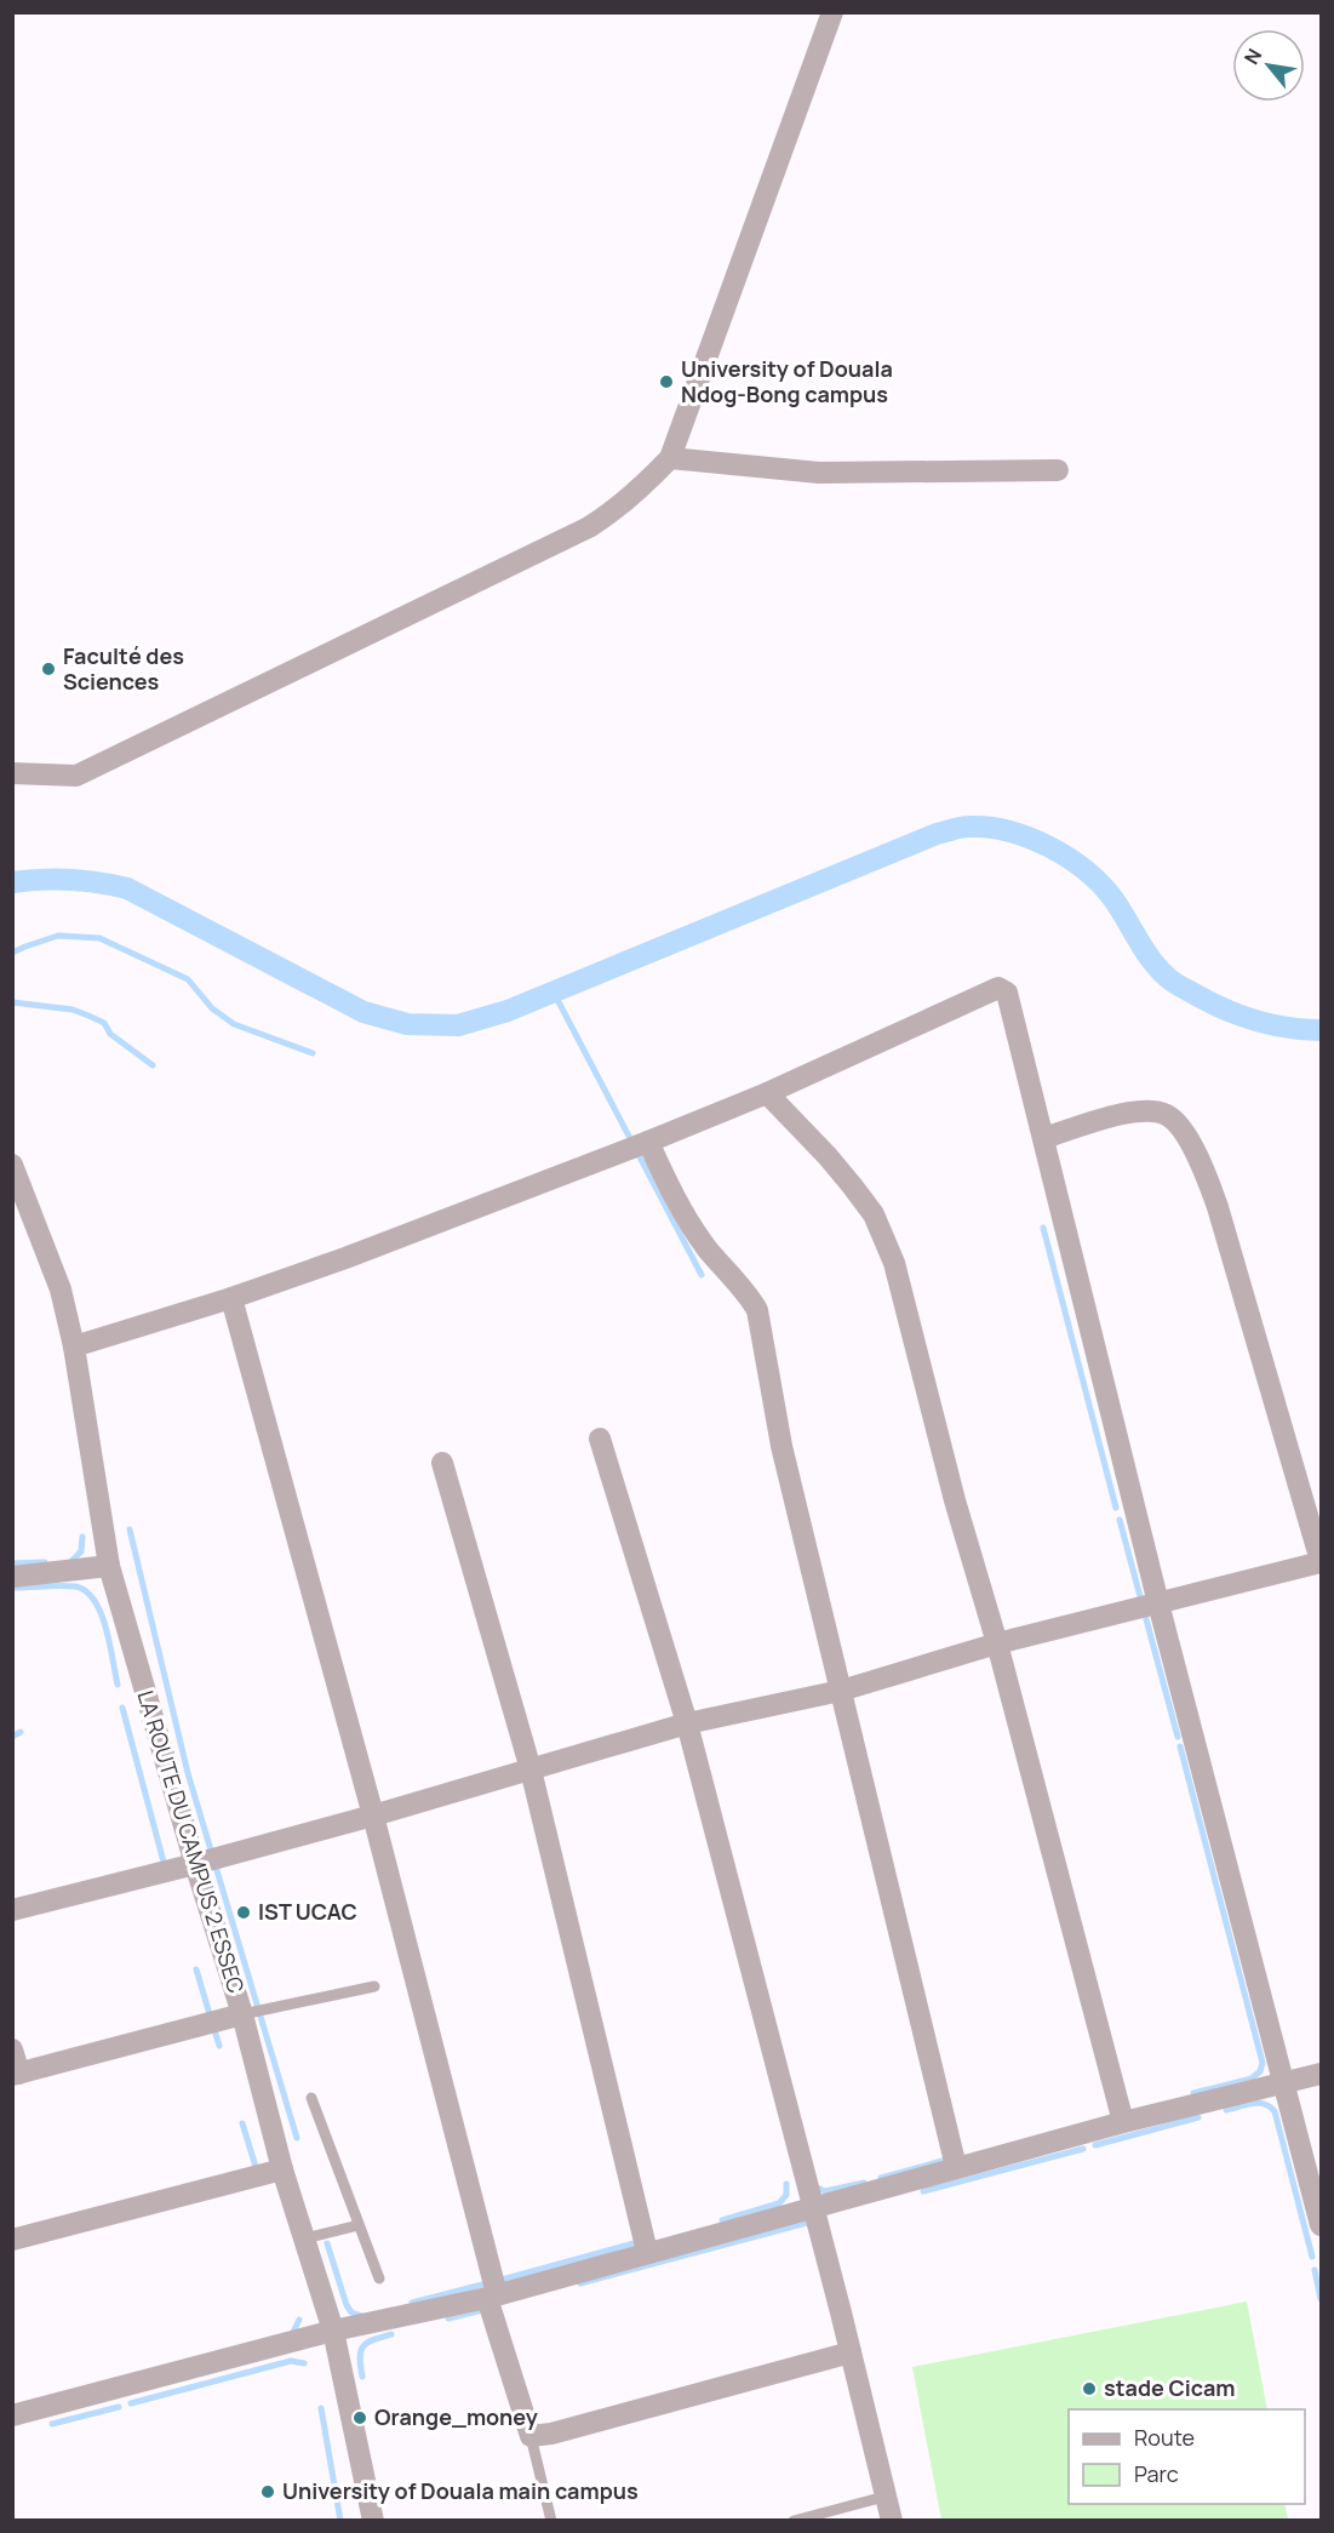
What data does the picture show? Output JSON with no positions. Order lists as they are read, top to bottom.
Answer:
{
  "streets": {
    "street": ["LA ROUTE DU CAMPUS 2 ESSEC"]
  },
  "places": [
    "University of Douala Ndog-Bong campus",
    "Faculté des Sciences",
    "IST UCAC",
    "stade Cicam",
    "Orange_money",
    "University of Douala main campus"
  ],
  "legend": ["Route", "Parc"],
  "north": "top left"
}
